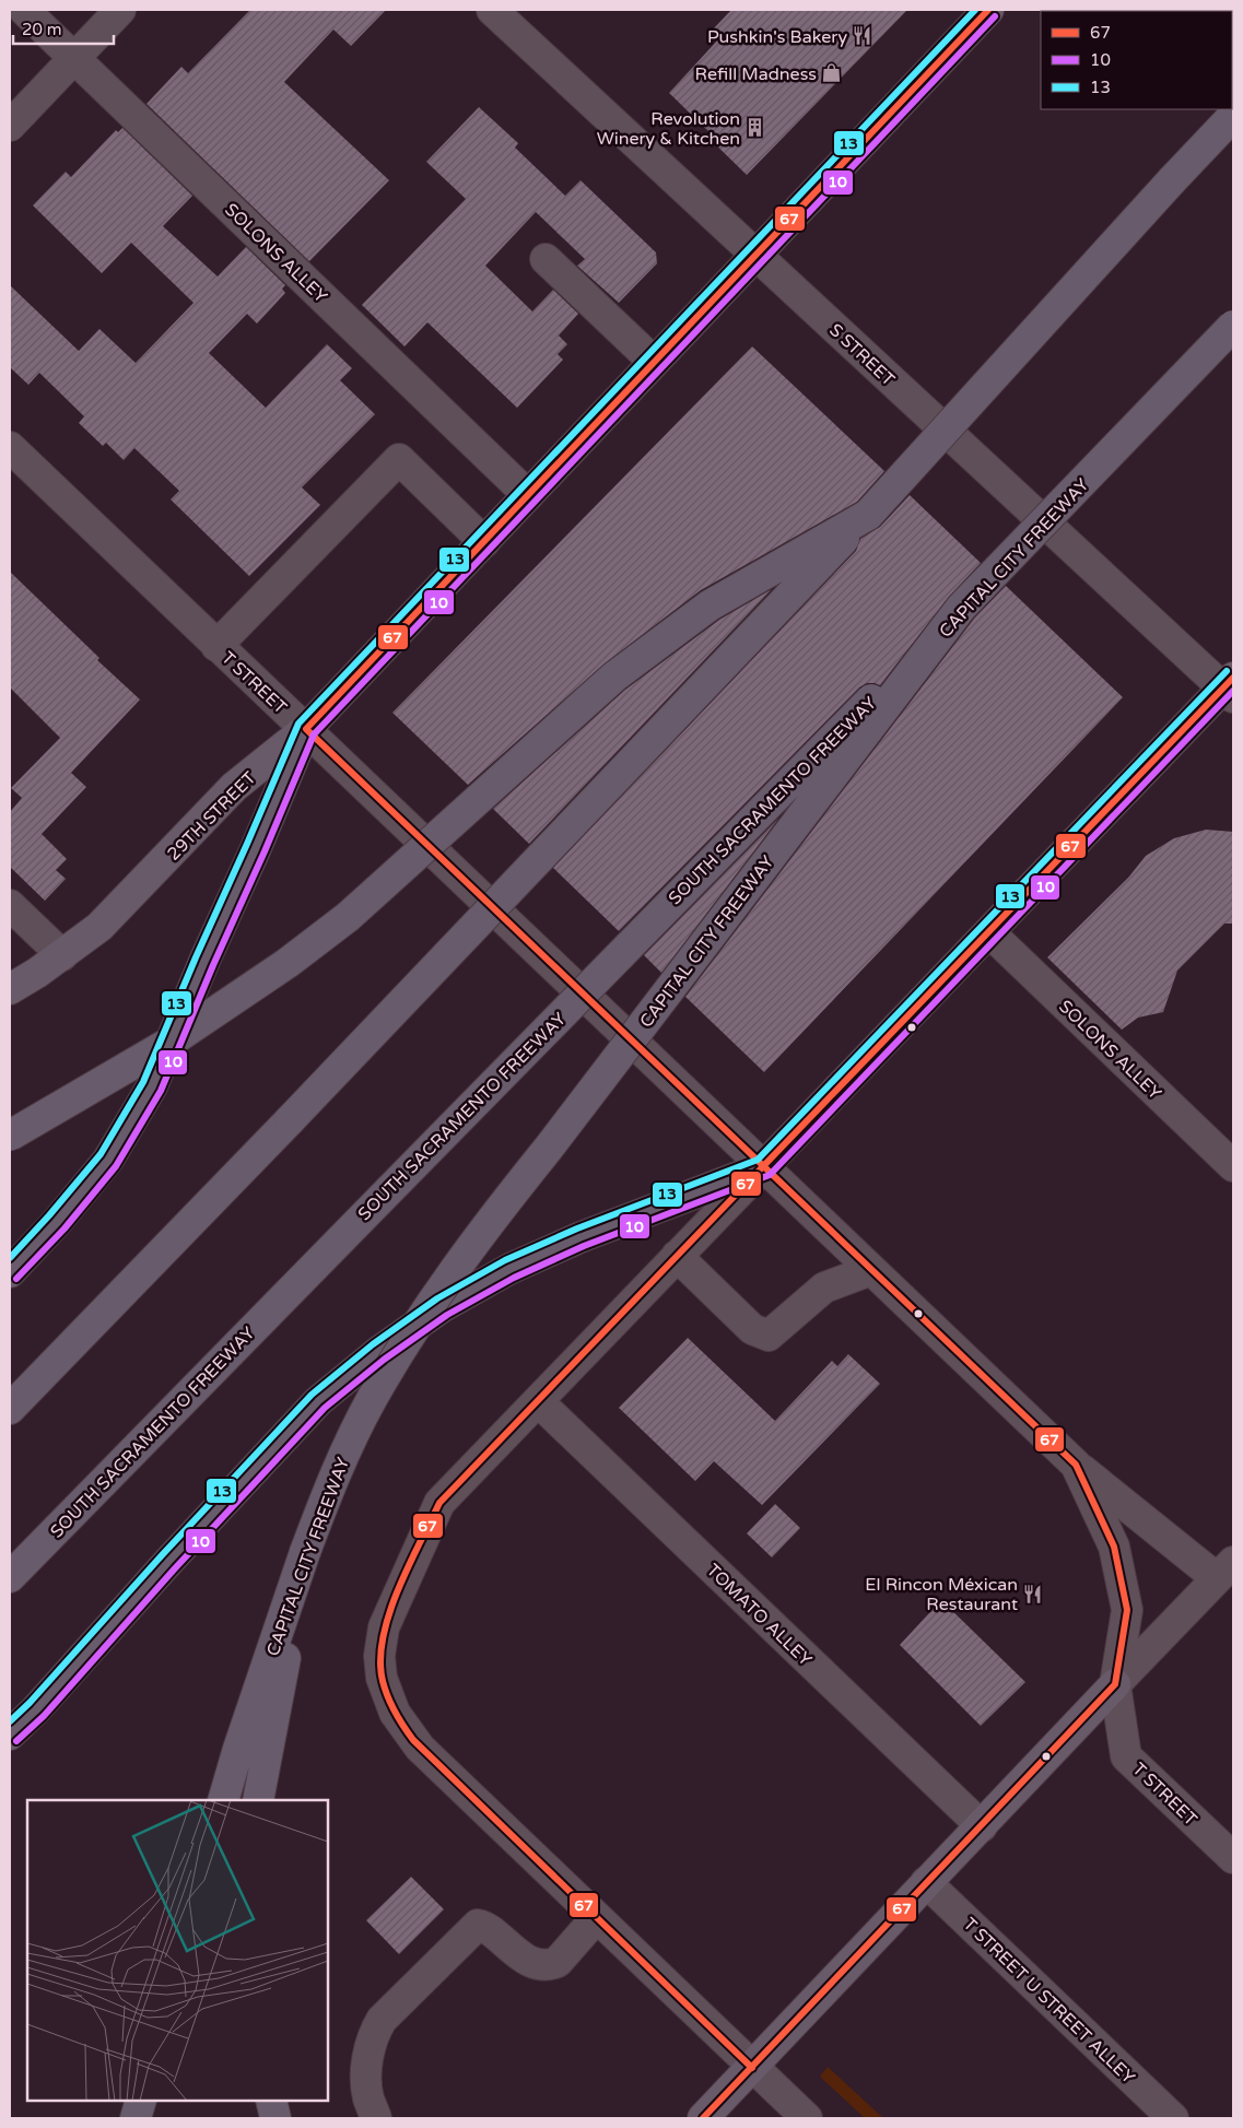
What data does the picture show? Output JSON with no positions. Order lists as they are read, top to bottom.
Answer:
{
  "streets": {
    "highway": ["CAPITAL CITY FREEWAY", "SOUTH SACRAMENTO FREEWAY"],
    "main road": ["29TH STREET"],
    "street": [
      "SOLONS ALLEY",
      "S STREET",
      "T STREET",
      "TOMATO ALLEY",
      "T STREET U STREET ALLEY"
    ]
  },
  "crossings": [
    ["SOLONS ALLEY", "29TH STREET"],
    ["S STREET", "29TH STREET"],
    ["CAPITAL CITY FREEWAY", "SOUTH SACRAMENTO FREEWAY"],
    ["T STREET", "29TH STREET"]
  ],
  "places": {
    "restaurant": ["Pushkin's Bakery", "El Rincon Méxican Restaurant"],
    "shop": ["Refill Madness"],
    "building": ["Revolution Winery & Kitchen"]
  },
  "lines": ["transit line 67", "transit line 13", "transit line 10"],
  "legend": ["67", "10", "13"],
  "scale_bar": "20 m"
}
